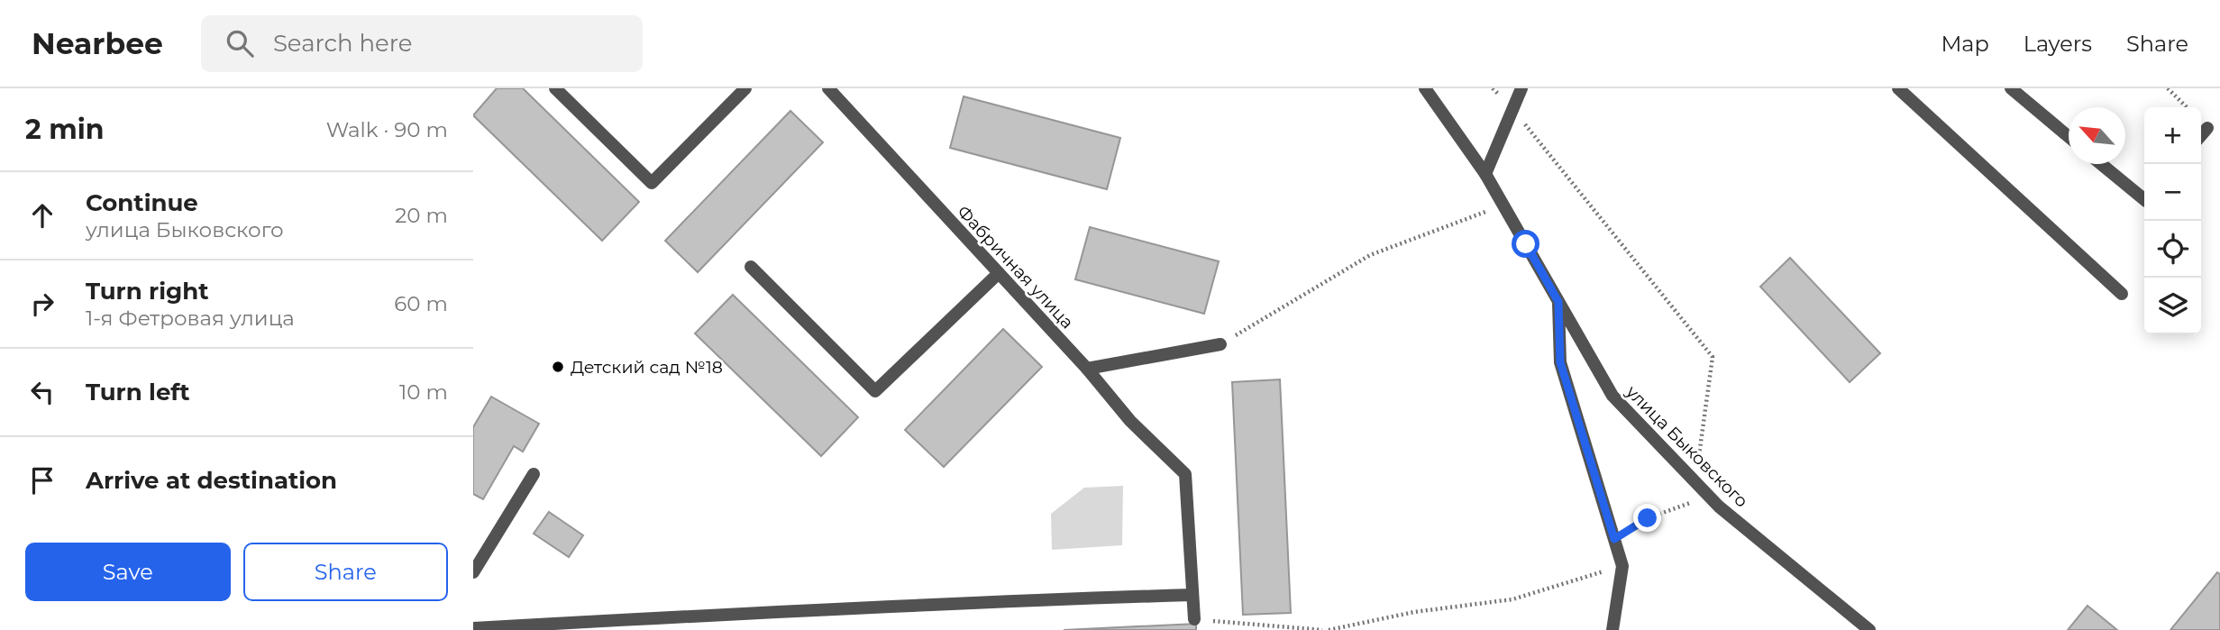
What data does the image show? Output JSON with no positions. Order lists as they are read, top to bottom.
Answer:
{
  "streets": {
    "street": ["Фабричная улица", "улица Быковского"]
  },
  "places": ["Детский сад №18"],
  "north": "top left",
  "page": {
    "header": "Nearbee",
    "search": "Search here",
    "nav": ["Map", "Layers", "Share"],
    "heading": ["2 min", "Walk · 90 m"],
    "map_buttons": ["+", "−"],
    "list": [
      ["Continue", "улица Быковского", "20 m"],
      ["Turn right", "1-я Фетровая улица", "60 m"],
      ["Turn left", "10 m"],
      "Arrive at destination"
    ],
    "buttons": ["Save", "Share"]
  }
}
